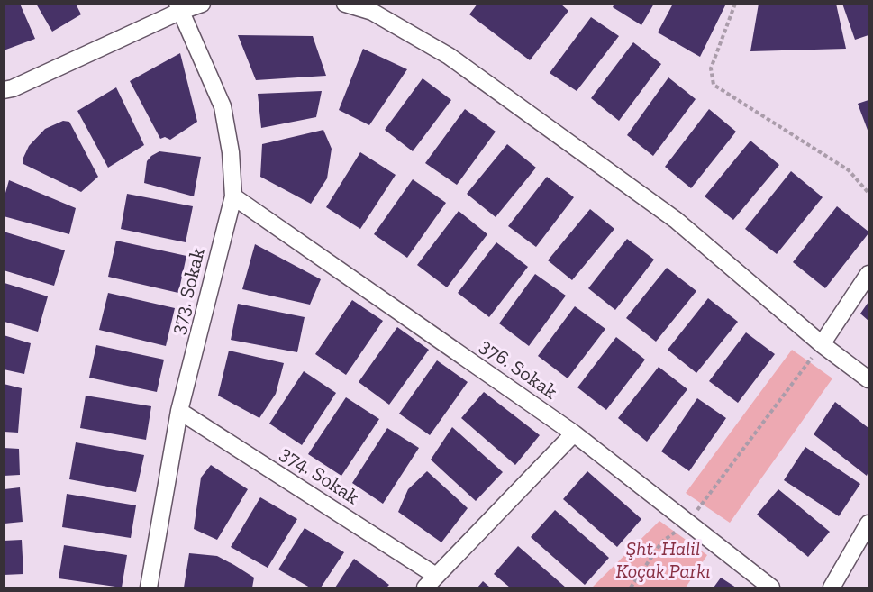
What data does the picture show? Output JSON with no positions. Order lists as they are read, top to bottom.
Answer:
{
  "streets": {
    "street": ["373. Sokak", "376. Sokak", "374. Sokak"]
  },
  "crossings": [
    ["373. Sokak", "376. Sokak"],
    ["373. Sokak", "374. Sokak"]
  ],
  "parks": ["Şht. Halil Koçak Parkı"]
}
